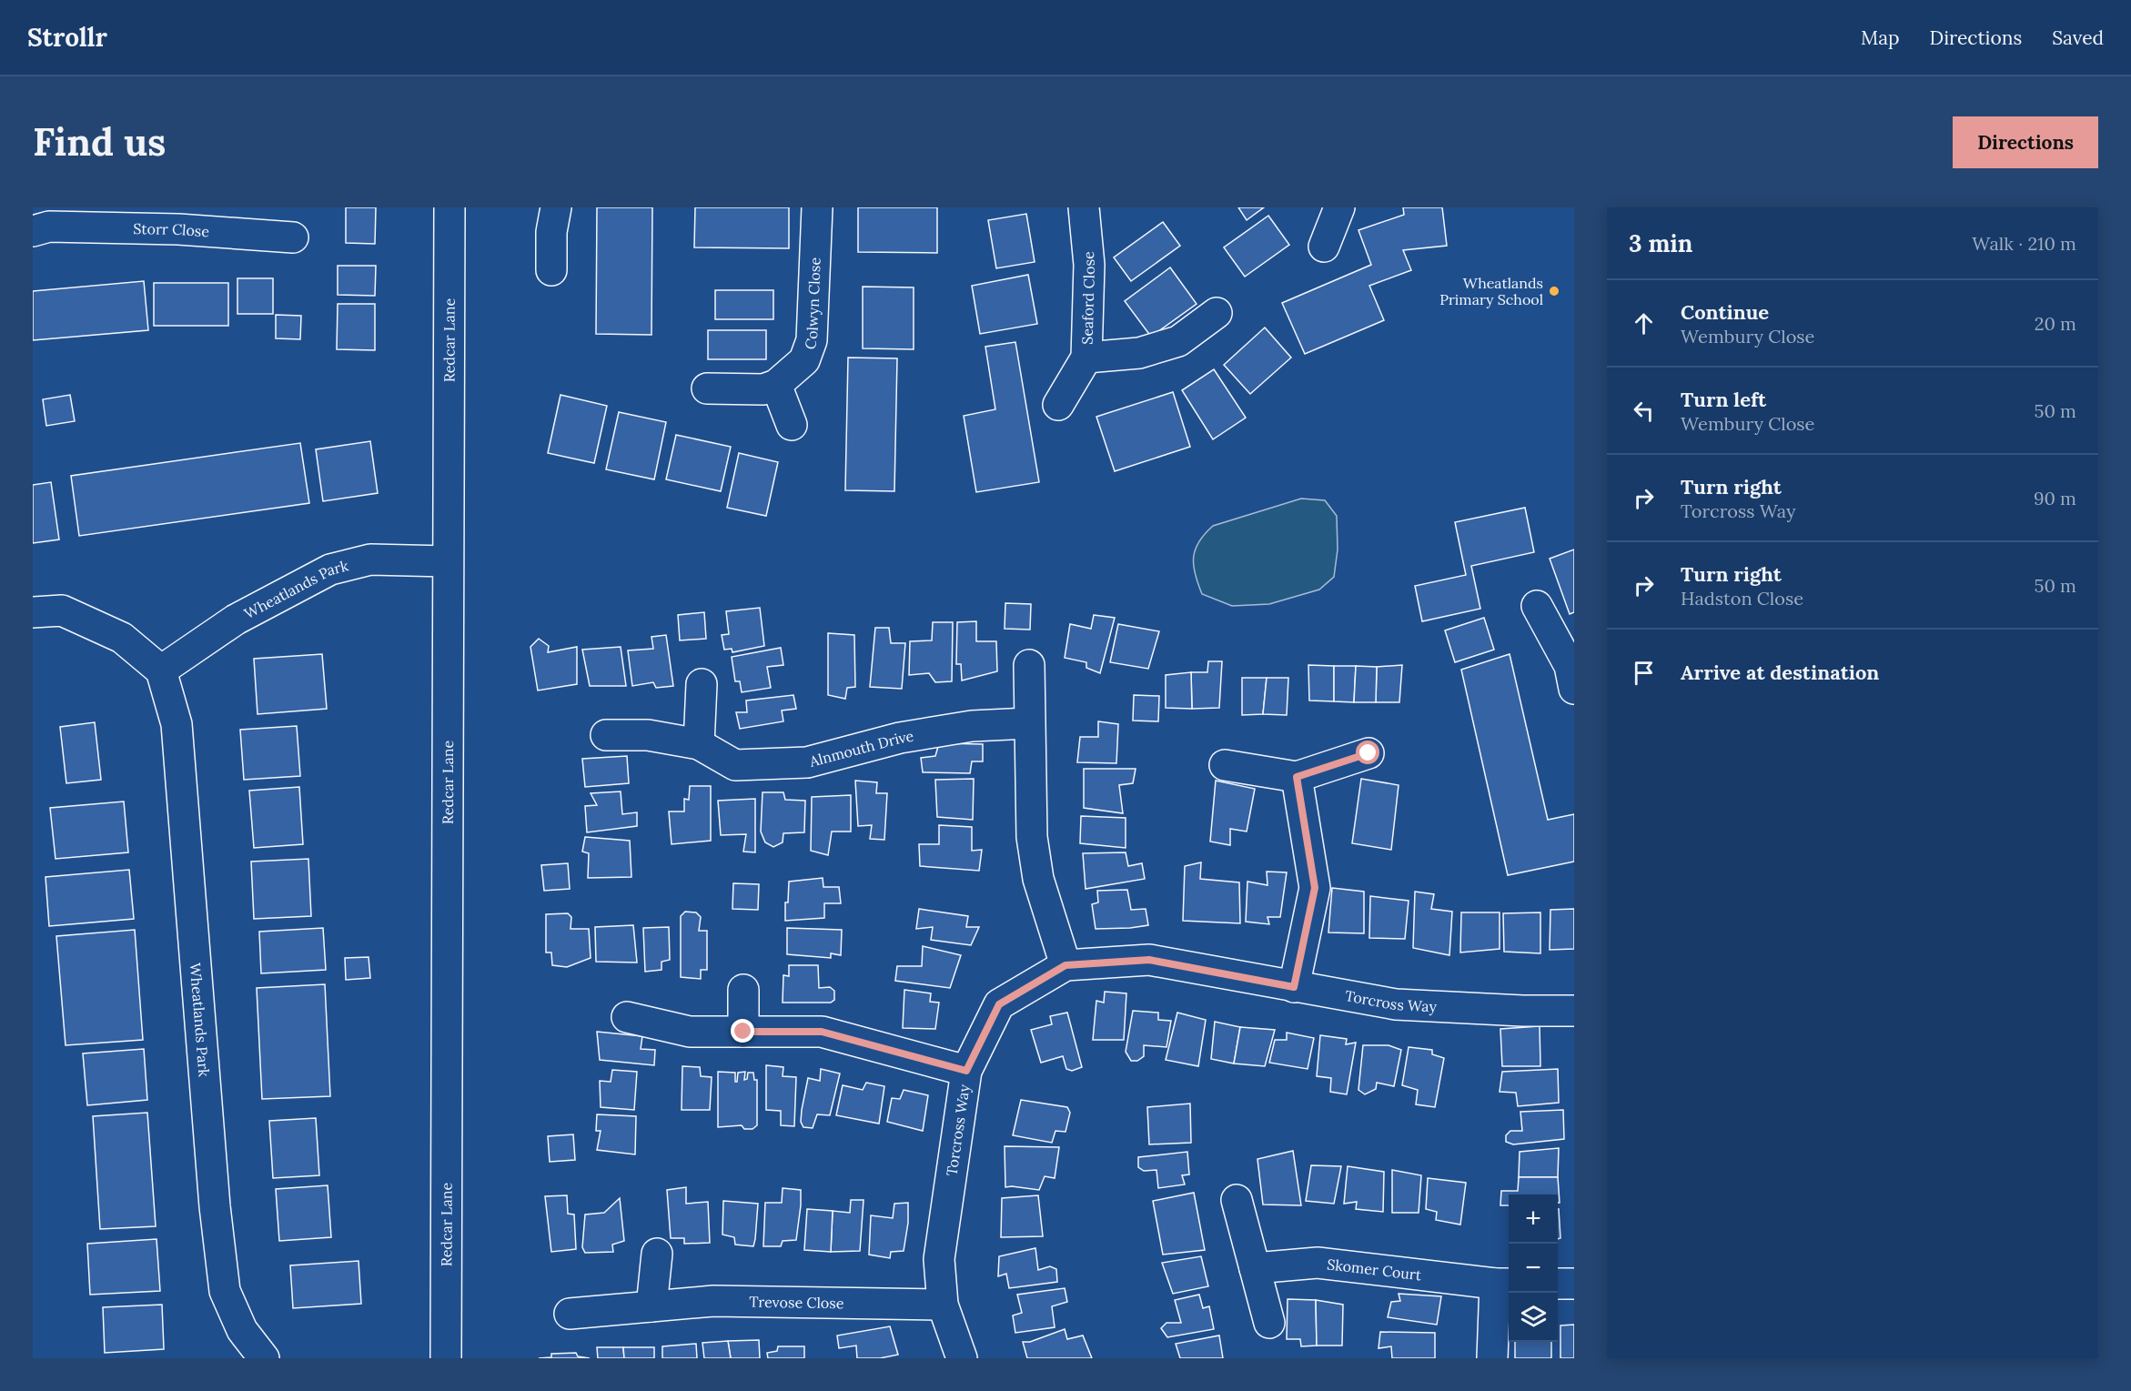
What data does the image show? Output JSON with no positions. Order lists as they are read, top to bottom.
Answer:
{
  "streets": {
    "street": [
      "Storr Close",
      "Seaford Close",
      "Colwyn Close",
      "Redcar Lane",
      "Wheatlands Park",
      "Alnmouth Drive",
      "Torcross Way",
      "Skomer Court",
      "Trevose Close"
    ]
  },
  "crossings": [
    ["Redcar Lane", "Wheatlands Park"],
    ["Torcross Way", "Trevose Close"]
  ],
  "places": ["Wheatlands Primary School"],
  "page": {
    "header": "Strollr",
    "nav": ["Map", "Directions", "Saved"],
    "buttons": "Directions",
    "title": "Find us",
    "heading": ["3 min", "Walk · 210 m"],
    "list": [
      ["Continue", "Wembury Close", "20 m"],
      ["Turn left", "Wembury Close", "50 m"],
      ["Turn right", "Torcross Way", "90 m"],
      ["Turn right", "Hadston Close", "50 m"],
      "Arrive at destination"
    ],
    "map_buttons": ["+", "−"]
  }
}
